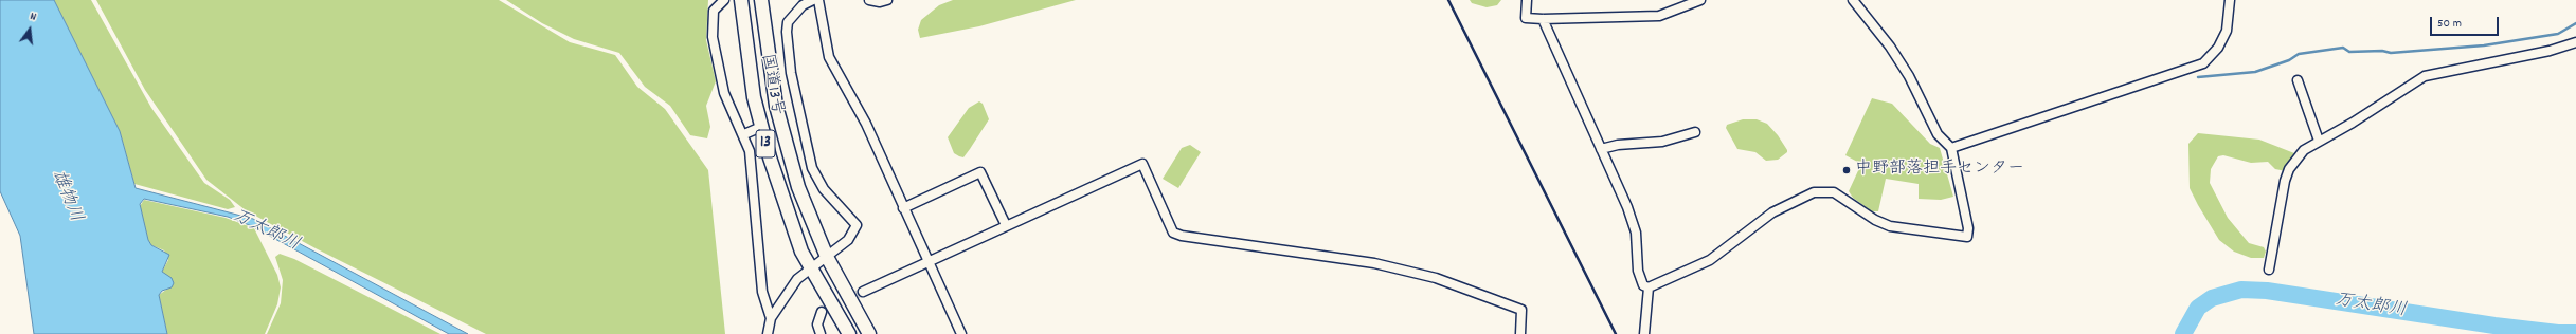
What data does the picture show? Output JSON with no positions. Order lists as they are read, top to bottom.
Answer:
{
  "streets": {
    "highway": ["国道13号", "13"]
  },
  "crossings": [
    ["国道13号", "13"]
  ],
  "water": ["雄物川", "万太郎川"],
  "places": ["中野部落担手センター"],
  "scale_bar": "50 m",
  "north": "top"
}
